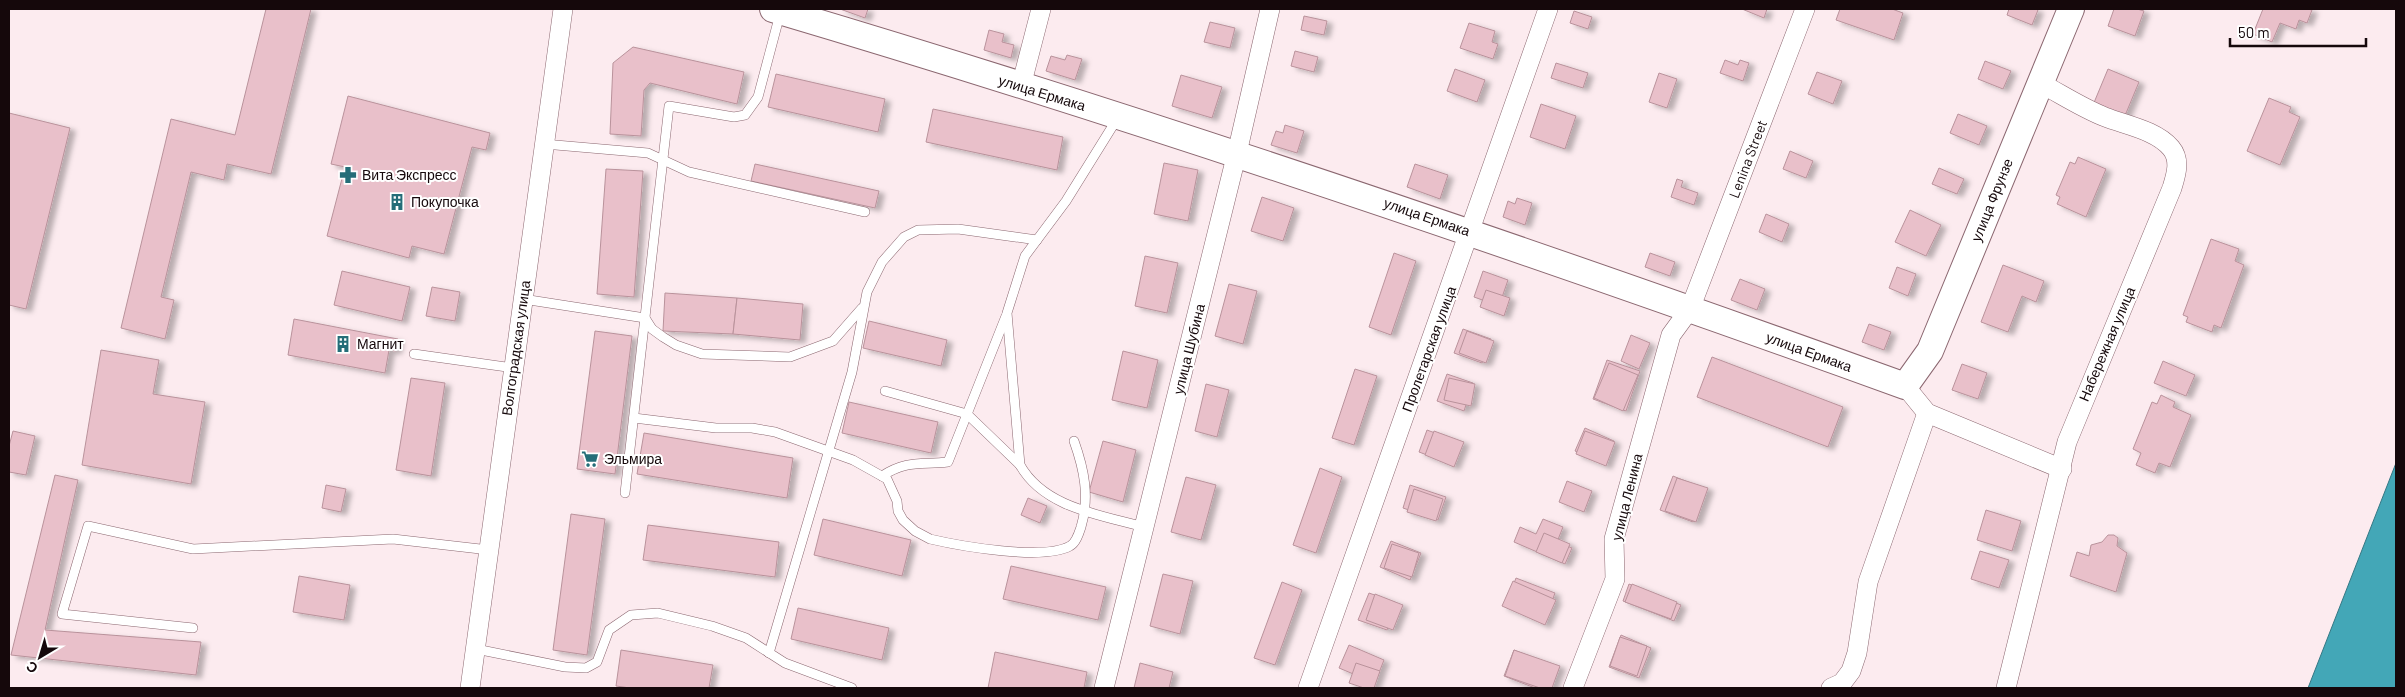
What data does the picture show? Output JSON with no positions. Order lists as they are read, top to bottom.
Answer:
{
  "streets": {
    "street": [
      "улица Ермака",
      "Lenina Street",
      "улица Фрунзе",
      "Набережная улица",
      "Волгоградская улица",
      "улица Шубина",
      "Пролетарская улица",
      "улица Ленина"
    ]
  },
  "crossings": [
    ["улица Ермака", "Lenina Street"],
    ["улица Ермака", "улица Фрунзе"],
    ["улица Ермака", "улица Шубина"],
    ["улица Ермака", "Пролетарская улица"],
    ["улица Ермака", "улица Ленина"],
    ["Lenina Street", "улица Ленина"],
    ["улица Фрунзе", "Набережная улица"]
  ],
  "places": {
    "pharmacy": ["Вита Экспресс"],
    "building": ["Покупочка", "Магнит"],
    "supermarket": ["Эльмира"]
  },
  "scale_bar": "50 m",
  "north": "bottom left"
}
